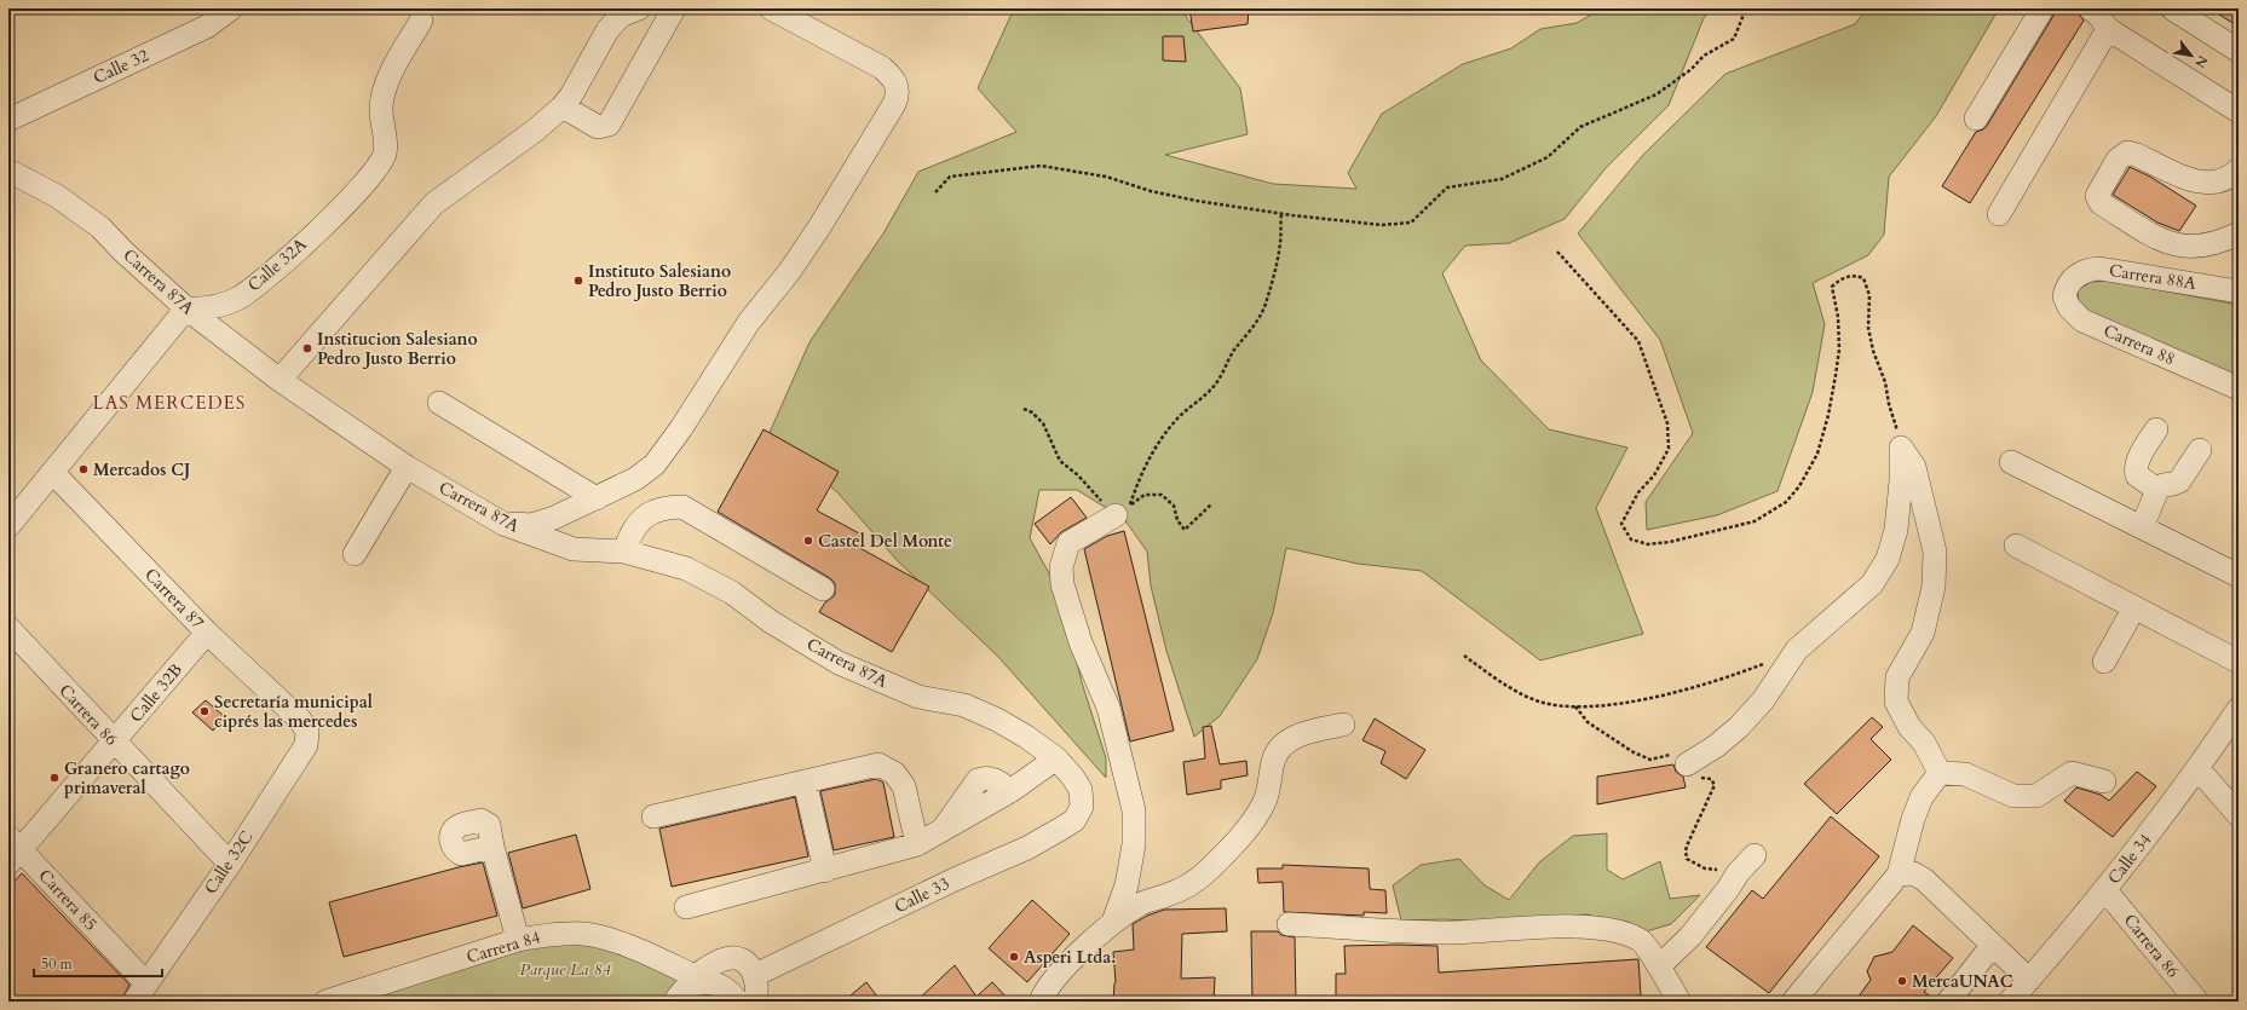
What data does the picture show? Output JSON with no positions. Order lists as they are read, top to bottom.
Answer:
{
  "streets": {
    "street": [
      "Calle 32",
      "Calle 32A",
      "Carrera 88A",
      "Carrera 87A",
      "Carrera 88",
      "Carrera 87",
      "Calle 32B",
      "Carrera 86",
      "Calle 34",
      "Calle 32C",
      "Calle 33",
      "Carrera 85",
      "Carrera 84"
    ]
  },
  "crossings": [
    ["Calle 32A", "Carrera 87A"],
    ["Carrera 88A", "Carrera 88"],
    ["Carrera 87A", "Calle 33"],
    ["Carrera 87", "Calle 32B"],
    ["Carrera 87", "Calle 32C"],
    ["Calle 32B", "Carrera 86"],
    ["Calle 32B", "Carrera 85"],
    ["Carrera 86", "Calle 34"],
    ["Carrera 86", "Calle 32C"],
    ["Calle 32C", "Carrera 85"]
  ],
  "districts": ["LAS MERCEDES"],
  "parks": ["Parque La 84"],
  "places": [
    "Instituto Salesiano Pedro Justo Berrio",
    "Institucion Salesiano Pedro Justo Berrio",
    "Mercados CJ",
    "Castel Del Monte",
    "Secretaría municipal ciprés las mercedes",
    "Granero cartago primaveral",
    "Asperi Ltda.",
    "MercaUNAC"
  ],
  "scale_bar": "50 m",
  "north": "bottom right"
}
